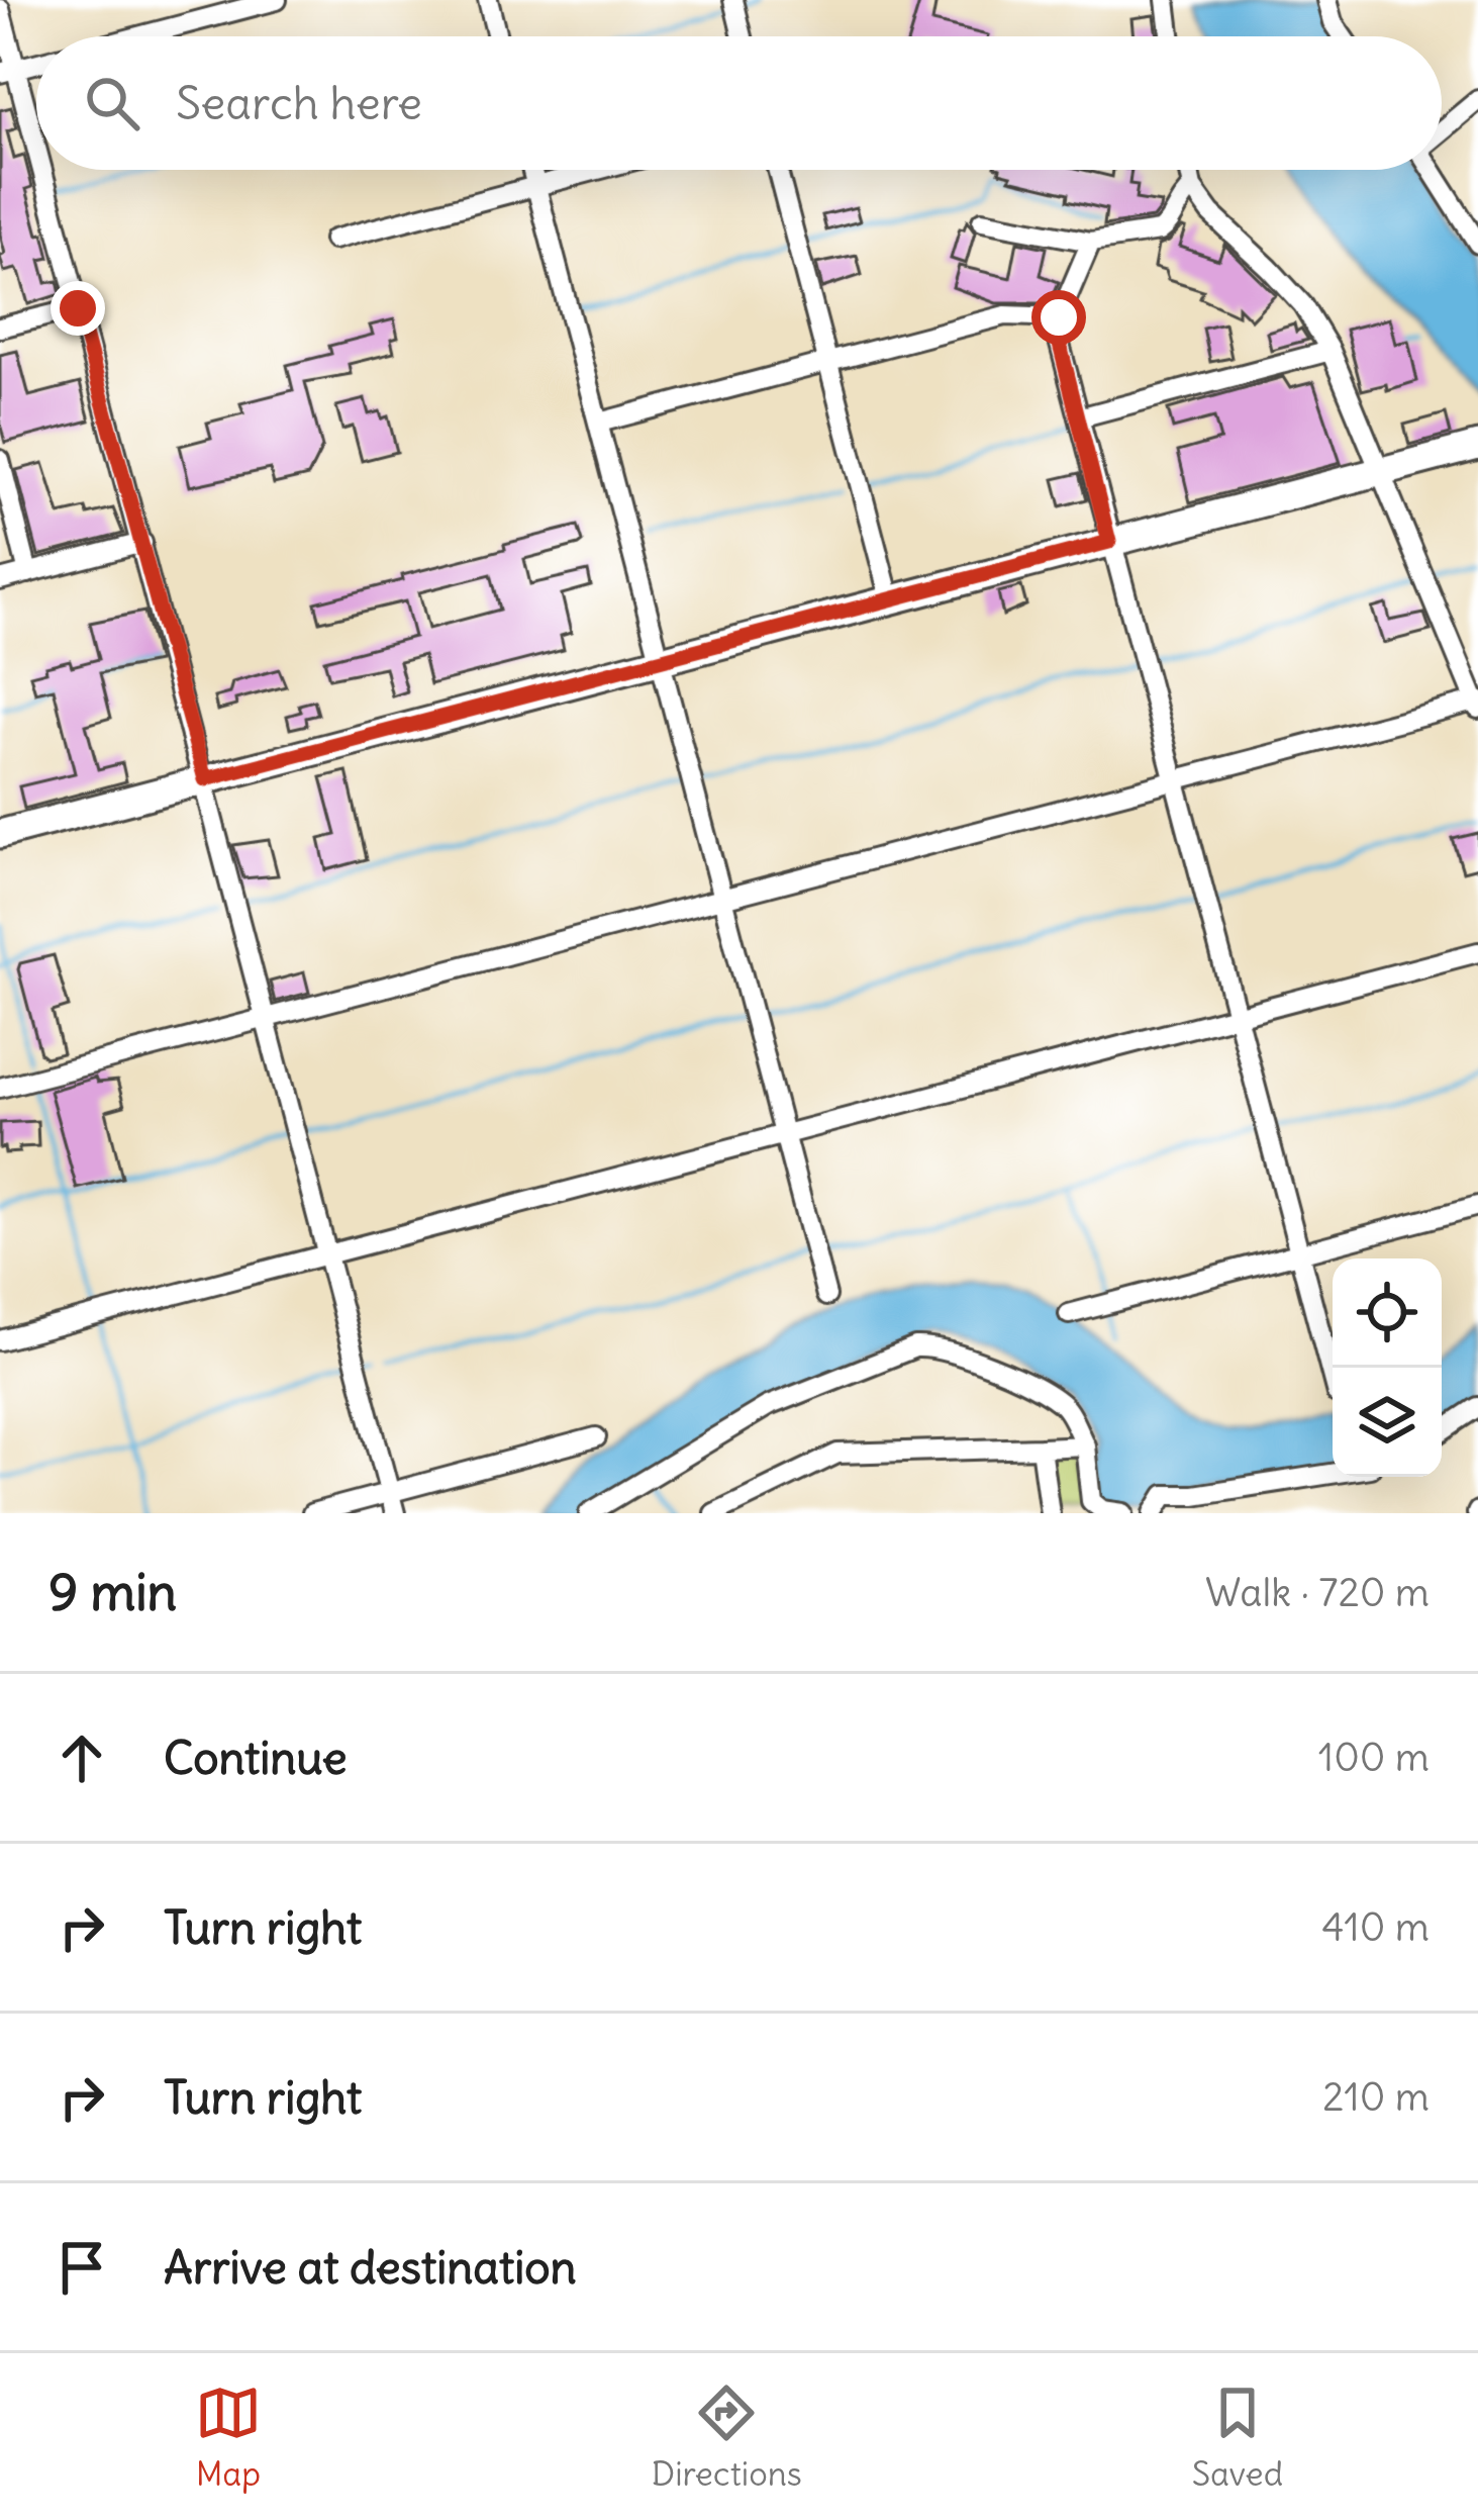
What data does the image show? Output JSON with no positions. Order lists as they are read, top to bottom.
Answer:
{
  "page": {
    "search": "Search here",
    "heading": ["9 min", "Walk · 720 m"],
    "list": [
      ["Continue", "100 m"],
      ["Turn right", "410 m"],
      ["Turn right", "210 m"],
      "Arrive at destination"
    ],
    "nav": ["Map", "Directions", "Saved"]
  }
}
